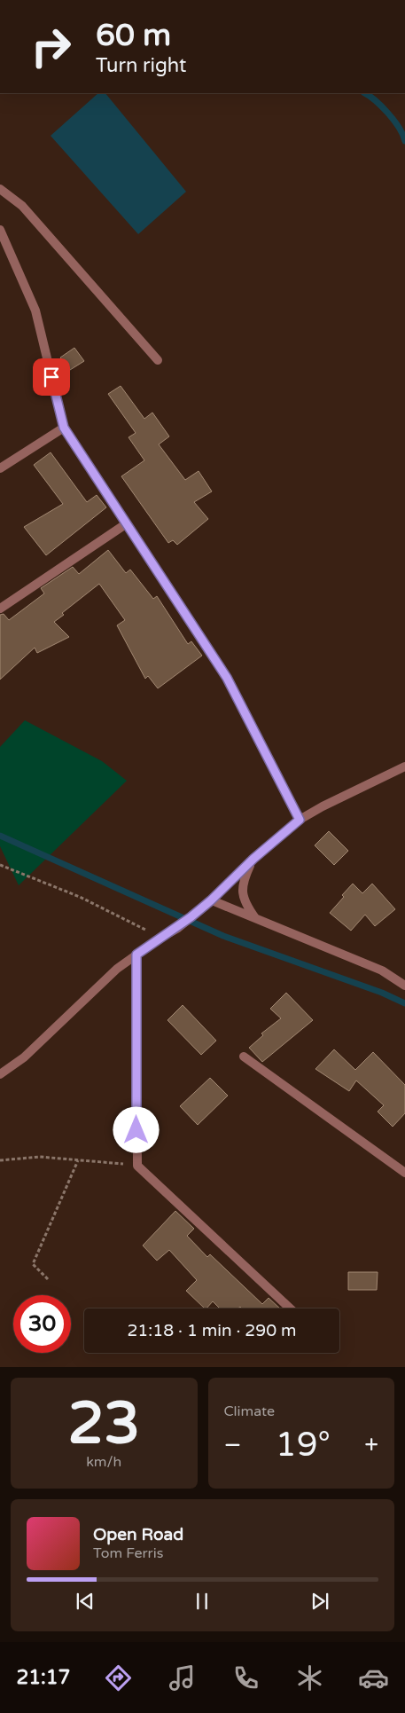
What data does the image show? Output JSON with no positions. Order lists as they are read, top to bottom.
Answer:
{
  "page": {
    "turn": ["60 m", "Turn right"],
    "limit": "30",
    "trip": "21:18 · 1 min · 290 m",
    "tile": [
      ["23", "km/h"],
      "Climate"
    ],
    "heat": ["−", "19°", "+"],
    "song": ["Open Road", "Tom Ferris"],
    "tabs": "21:17"
  }
}
